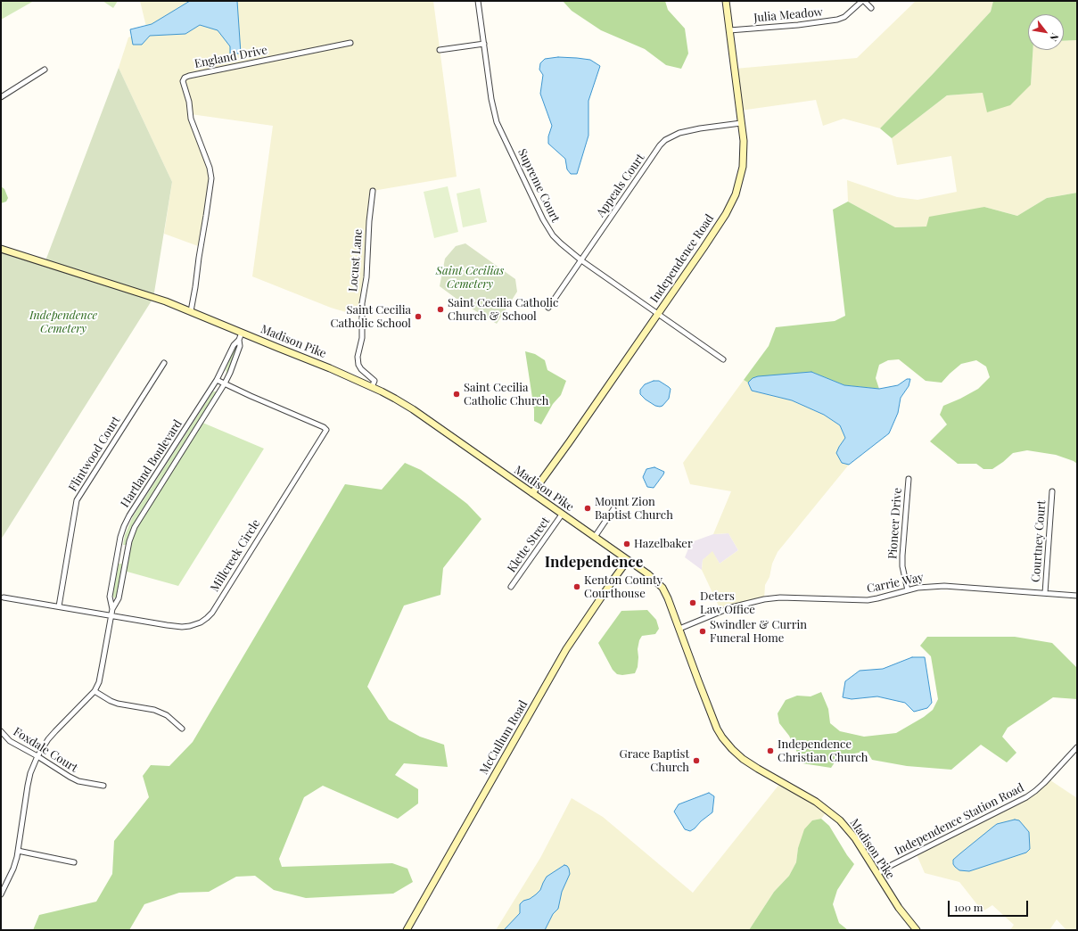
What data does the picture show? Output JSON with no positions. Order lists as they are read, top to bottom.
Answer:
{
  "streets": {
    "main road": ["Independence Road", "Madison Pike", "McCullum Road"],
    "street": [
      "Julia Meadow",
      "England Drive",
      "Supreme Court",
      "Appeals Court",
      "Locust Lane",
      "Flintwood Court",
      "Hartland Boulevard",
      "Pioneer Drive",
      "Courtney Court",
      "Klette Street",
      "Millcreek Circle",
      "Carrie Way",
      "Foxdale Court",
      "Independence Station Road"
    ]
  },
  "crossings": [
    ["Julia Meadow", "Independence Road"],
    ["England Drive", "Madison Pike"],
    ["Supreme Court", "Appeals Court"],
    ["Supreme Court", "Independence Road"],
    ["Appeals Court", "Independence Road"],
    ["Independence Road", "Madison Pike"],
    ["Locust Lane", "Madison Pike"],
    ["Madison Pike", "Hartland Boulevard"],
    ["Madison Pike", "Klette Street"],
    ["Madison Pike", "Carrie Way"],
    ["Madison Pike", "McCullum Road"],
    ["Madison Pike", "Independence Station Road"],
    ["Flintwood Court", "Millcreek Circle"],
    ["Hartland Boulevard", "Millcreek Circle"],
    ["Hartland Boulevard", "Foxdale Court"],
    ["Pioneer Drive", "Carrie Way"],
    ["Courtney Court", "Carrie Way"]
  ],
  "districts": ["Independence"],
  "parks": ["Saint Cecilias Cemetery", "Independence Cemetery"],
  "places": [
    "Saint Cecilia Catholic Church & School",
    "Saint Cecilia Catholic School",
    "Saint Cecilia Catholic Church",
    "Mount Zion Baptist Church",
    "Hazelbaker",
    "Kenton County Courthouse",
    "Deters Law Office",
    "Swindler & Currin Funeral Home",
    "Independence Christian Church",
    "Grace Baptist Church"
  ],
  "scale_bar": "100 m",
  "north": "bottom right"
}
